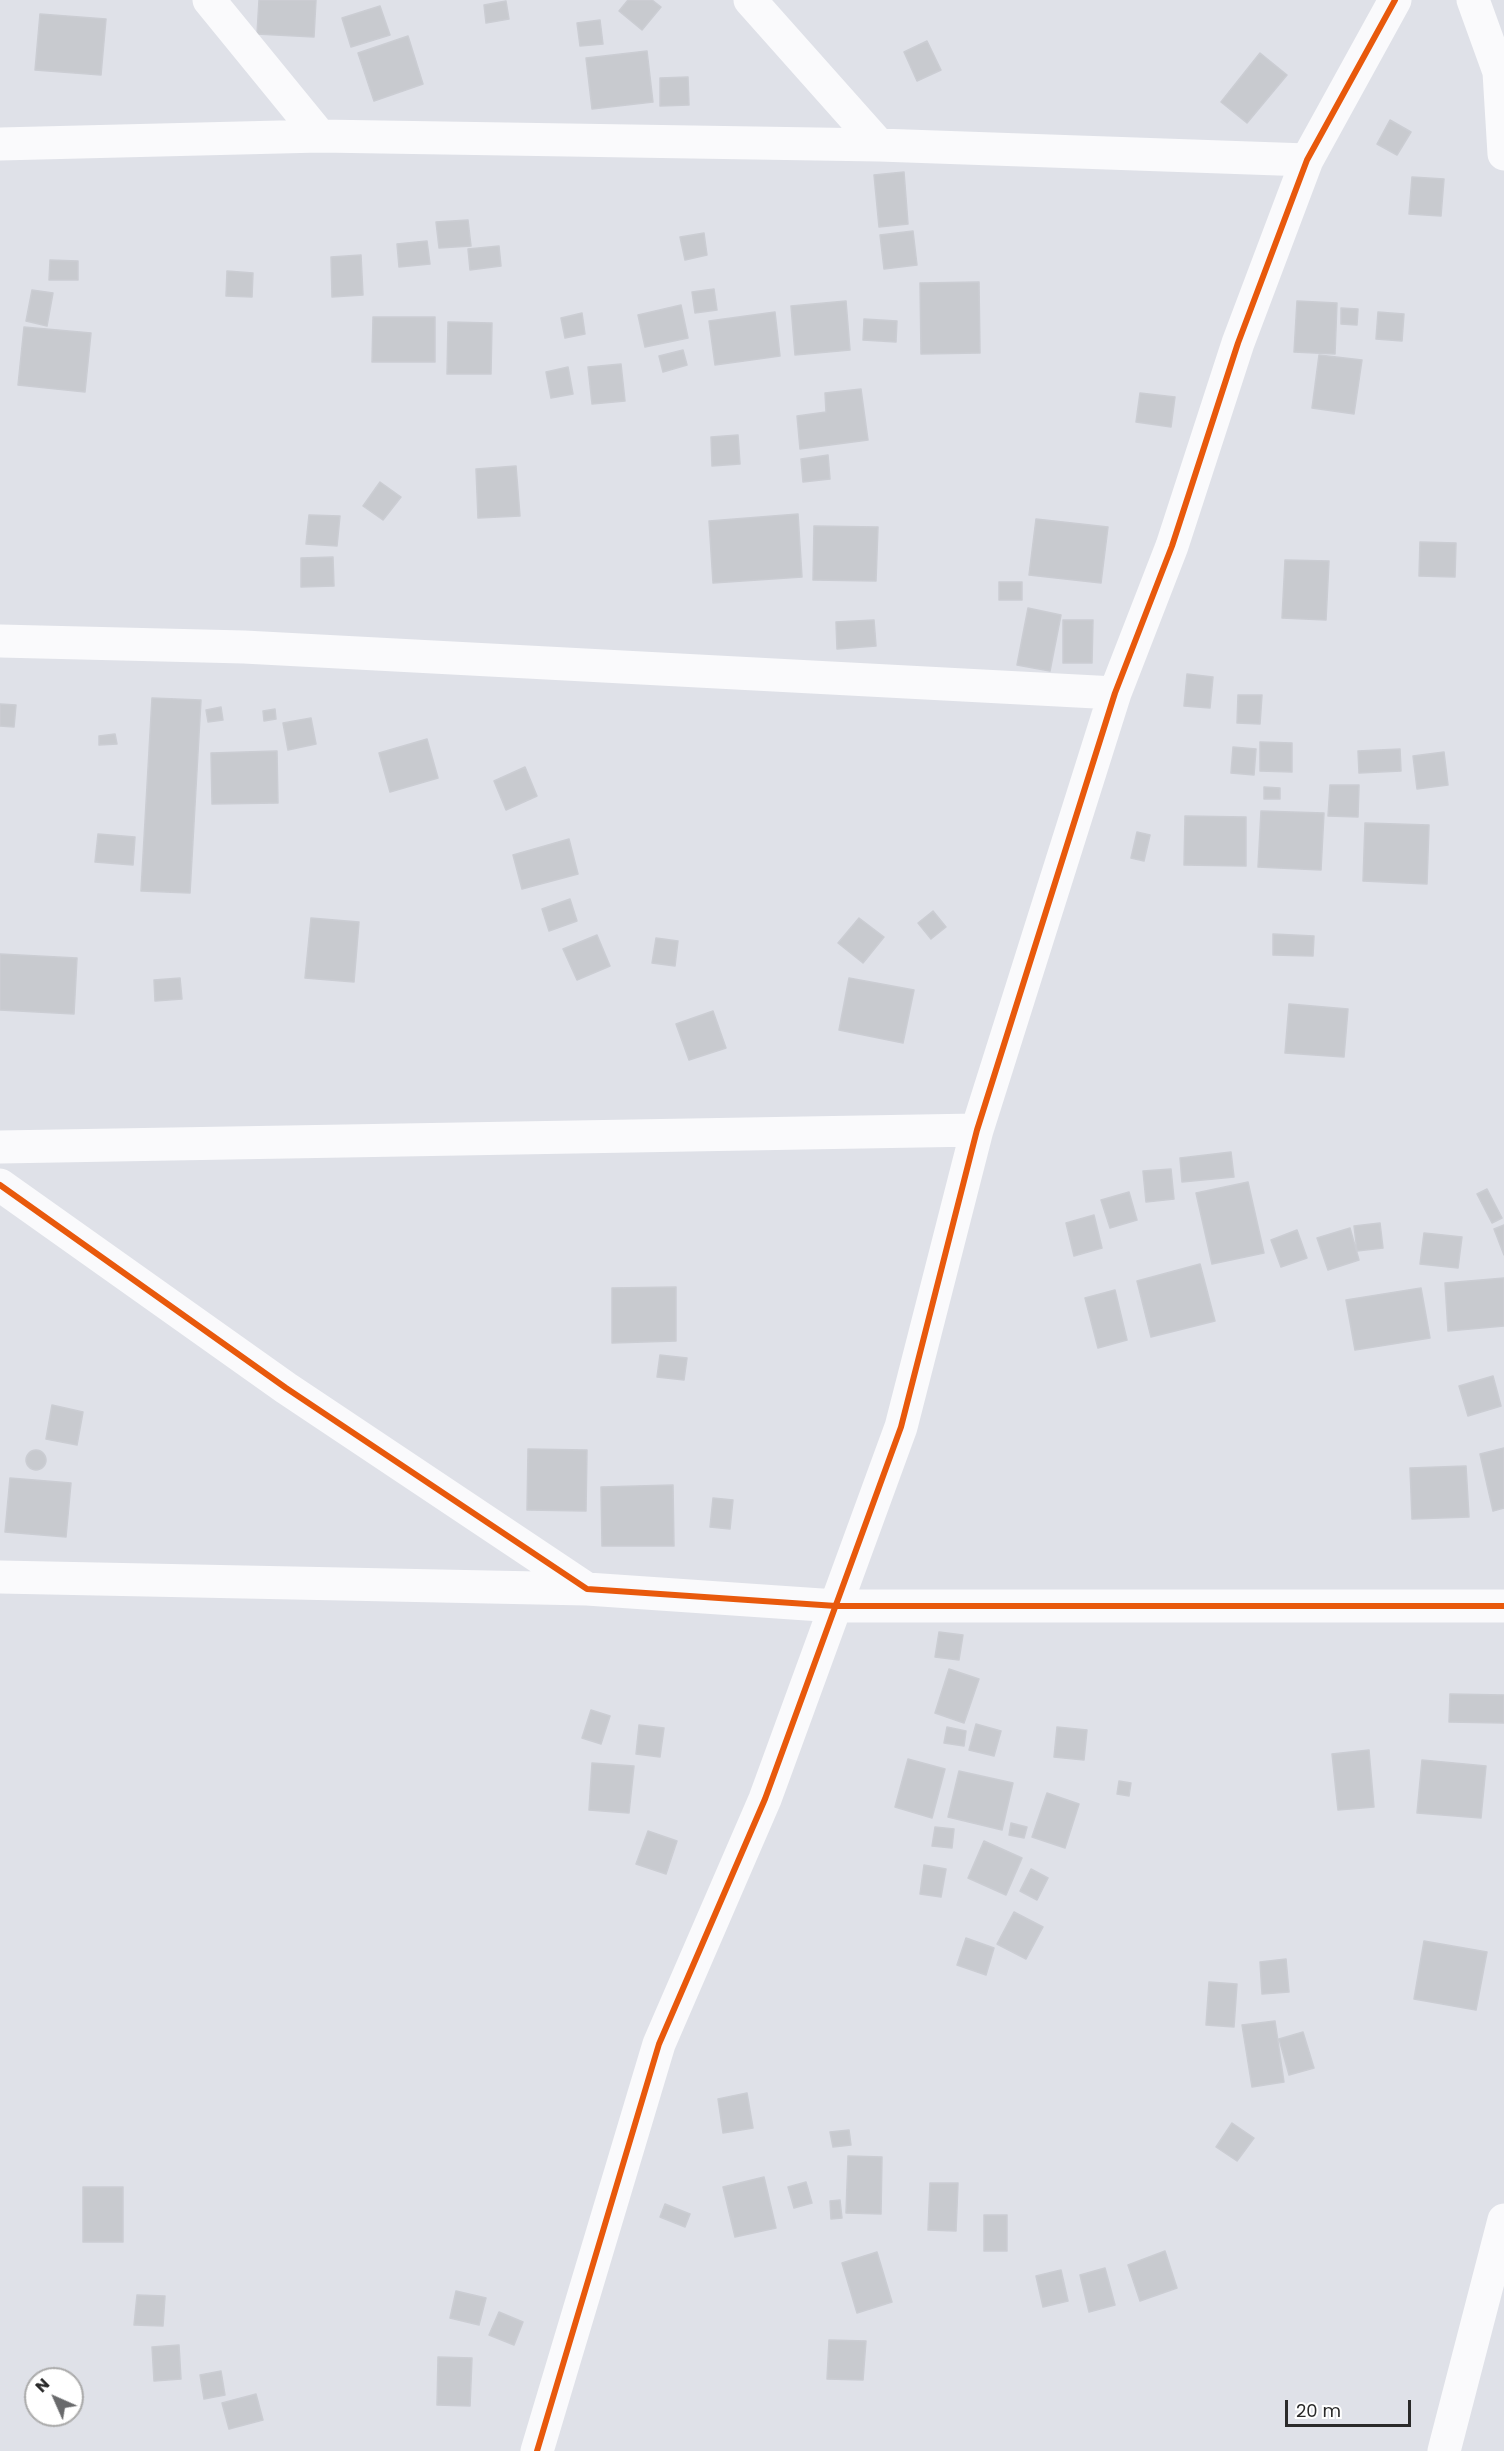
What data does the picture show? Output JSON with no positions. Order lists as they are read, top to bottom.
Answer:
{
  "scale_bar": "20 m",
  "north": "top left"
}
